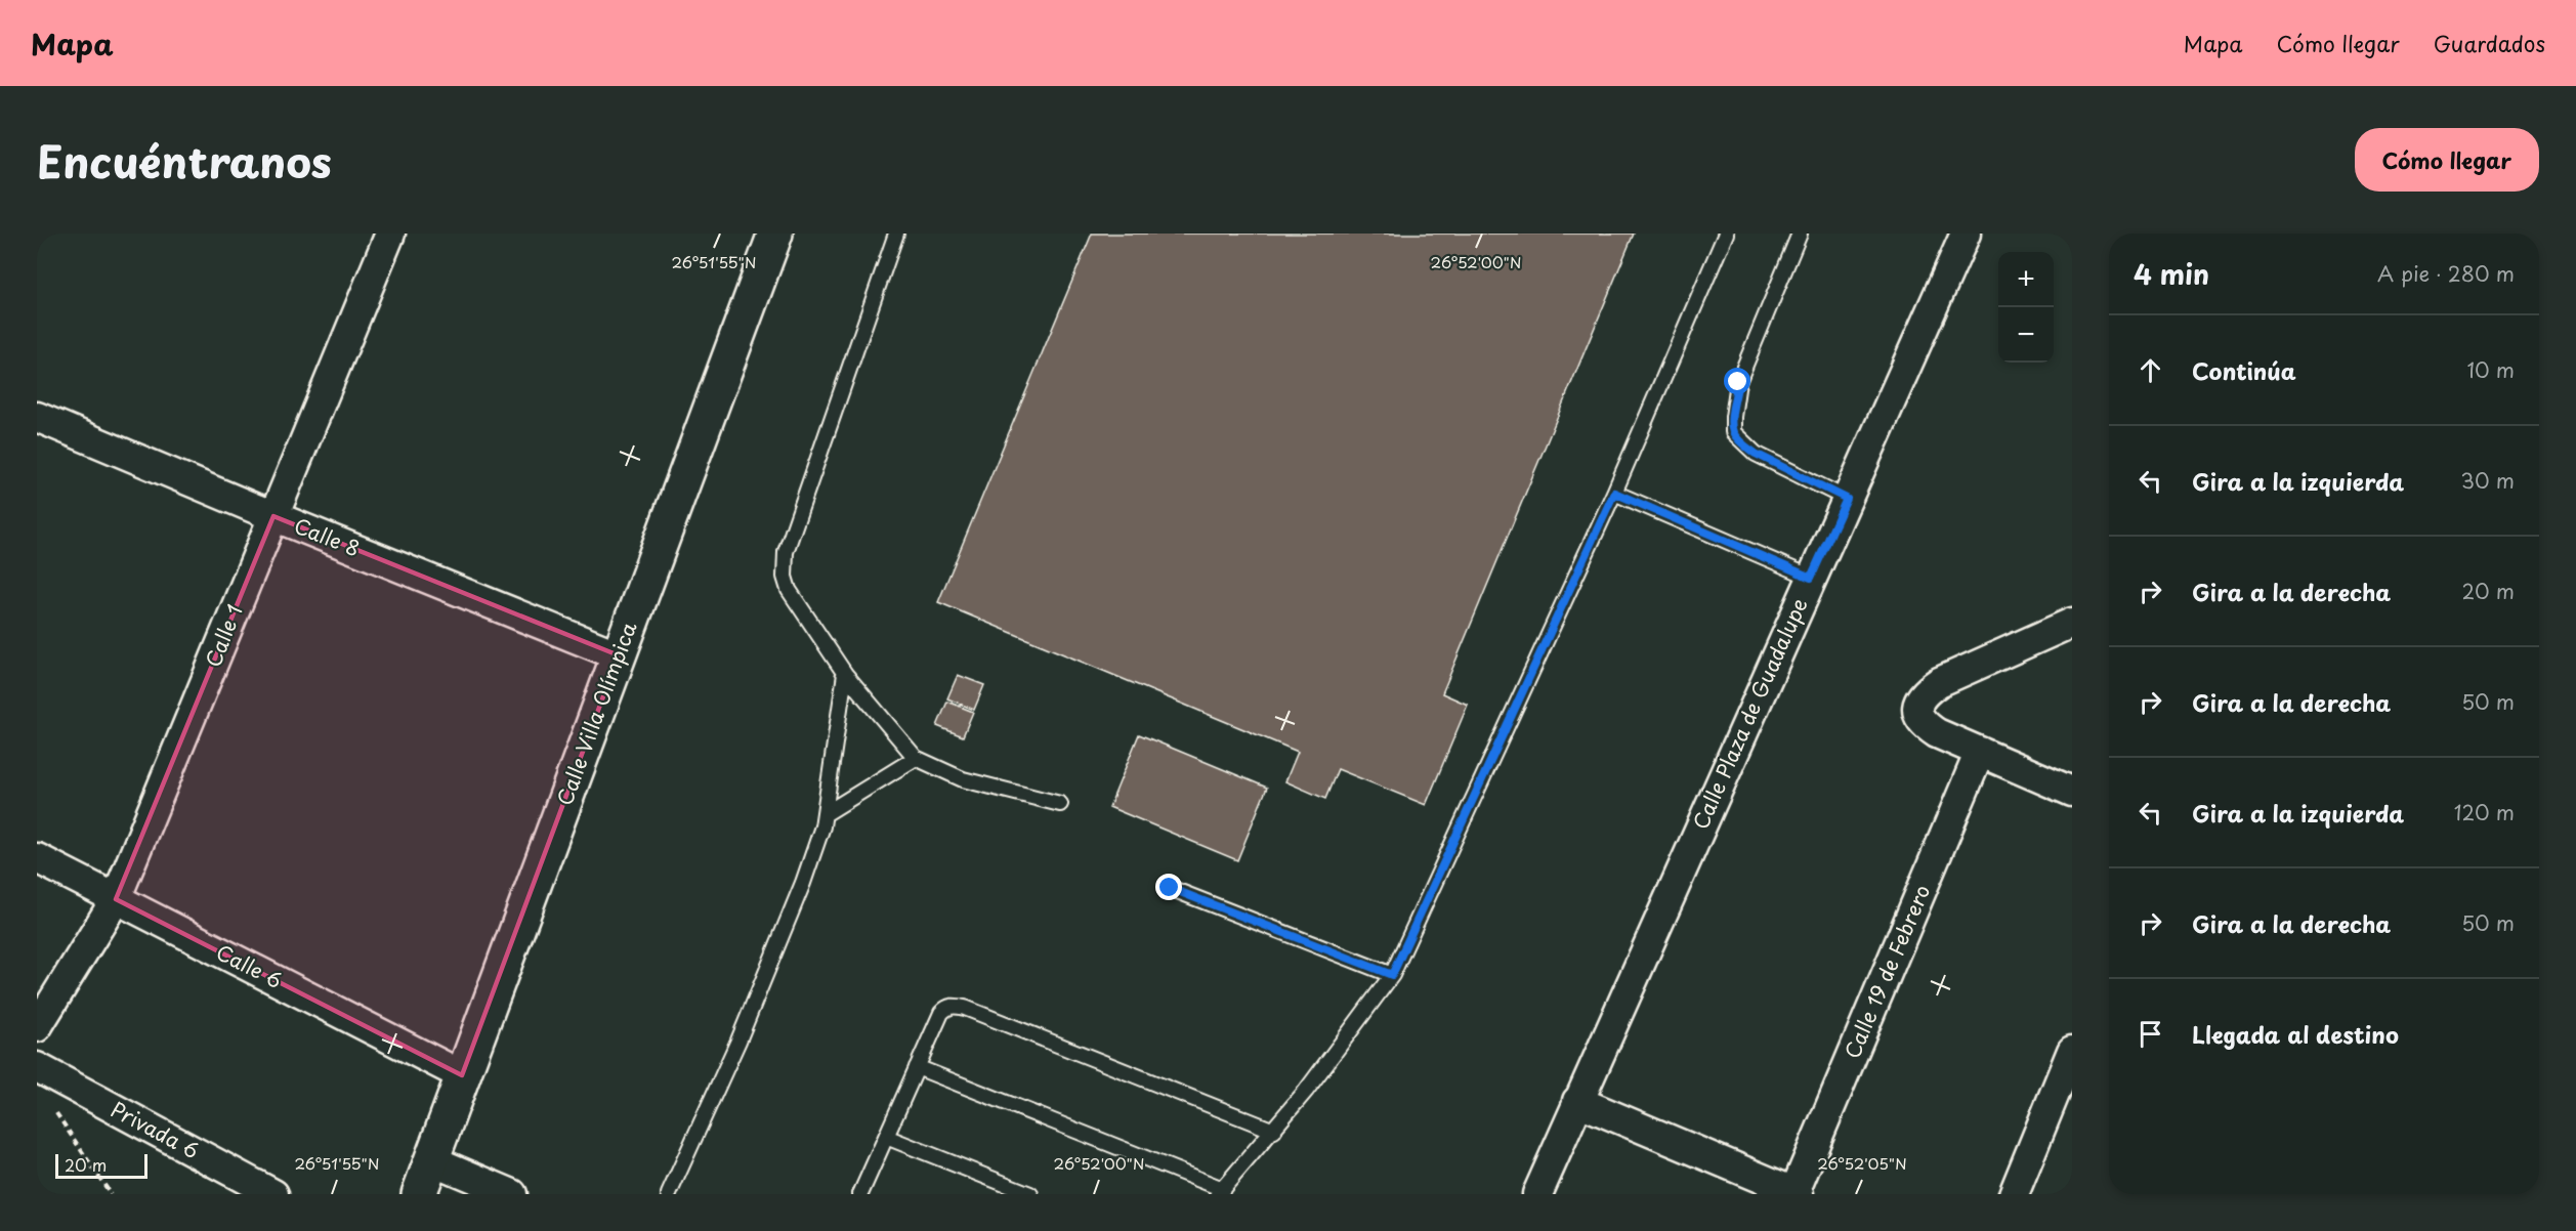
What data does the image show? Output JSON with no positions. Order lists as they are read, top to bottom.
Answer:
{
  "streets": {
    "street": [
      "Calle 8",
      "Calle 1",
      "Calle Villa Olímpica",
      "Calle Plaza de Guadalupe",
      "Calle 6",
      "Calle 19 de Febrero",
      "Privada 6"
    ]
  },
  "crossings": [
    ["Calle 8", "Calle 1"],
    ["Calle 8", "Calle Villa Olímpica"],
    ["Calle 1", "Calle 6"],
    ["Calle Villa Olímpica", "Calle 6"]
  ],
  "scale_bar": "20 m",
  "page": {
    "header": "Mapa",
    "nav": ["Mapa", "Cómo llegar", "Guardados"],
    "title": "Encuéntranos",
    "buttons": "Cómo llegar",
    "heading": ["4 min", "A pie · 280 m"],
    "map_buttons": ["+", "−"],
    "list": [
      ["Continúa", "10 m"],
      ["Gira a la izquierda", "30 m"],
      ["Gira a la derecha", "20 m"],
      ["Gira a la derecha", "50 m"],
      ["Gira a la izquierda", "120 m"],
      ["Gira a la derecha", "50 m"],
      "Llegada al destino"
    ],
    "scale": "20 m"
  },
  "coordinates": ["26°52'00\"N", "26°51'55\"N", "26°52'05\"N"]
}
